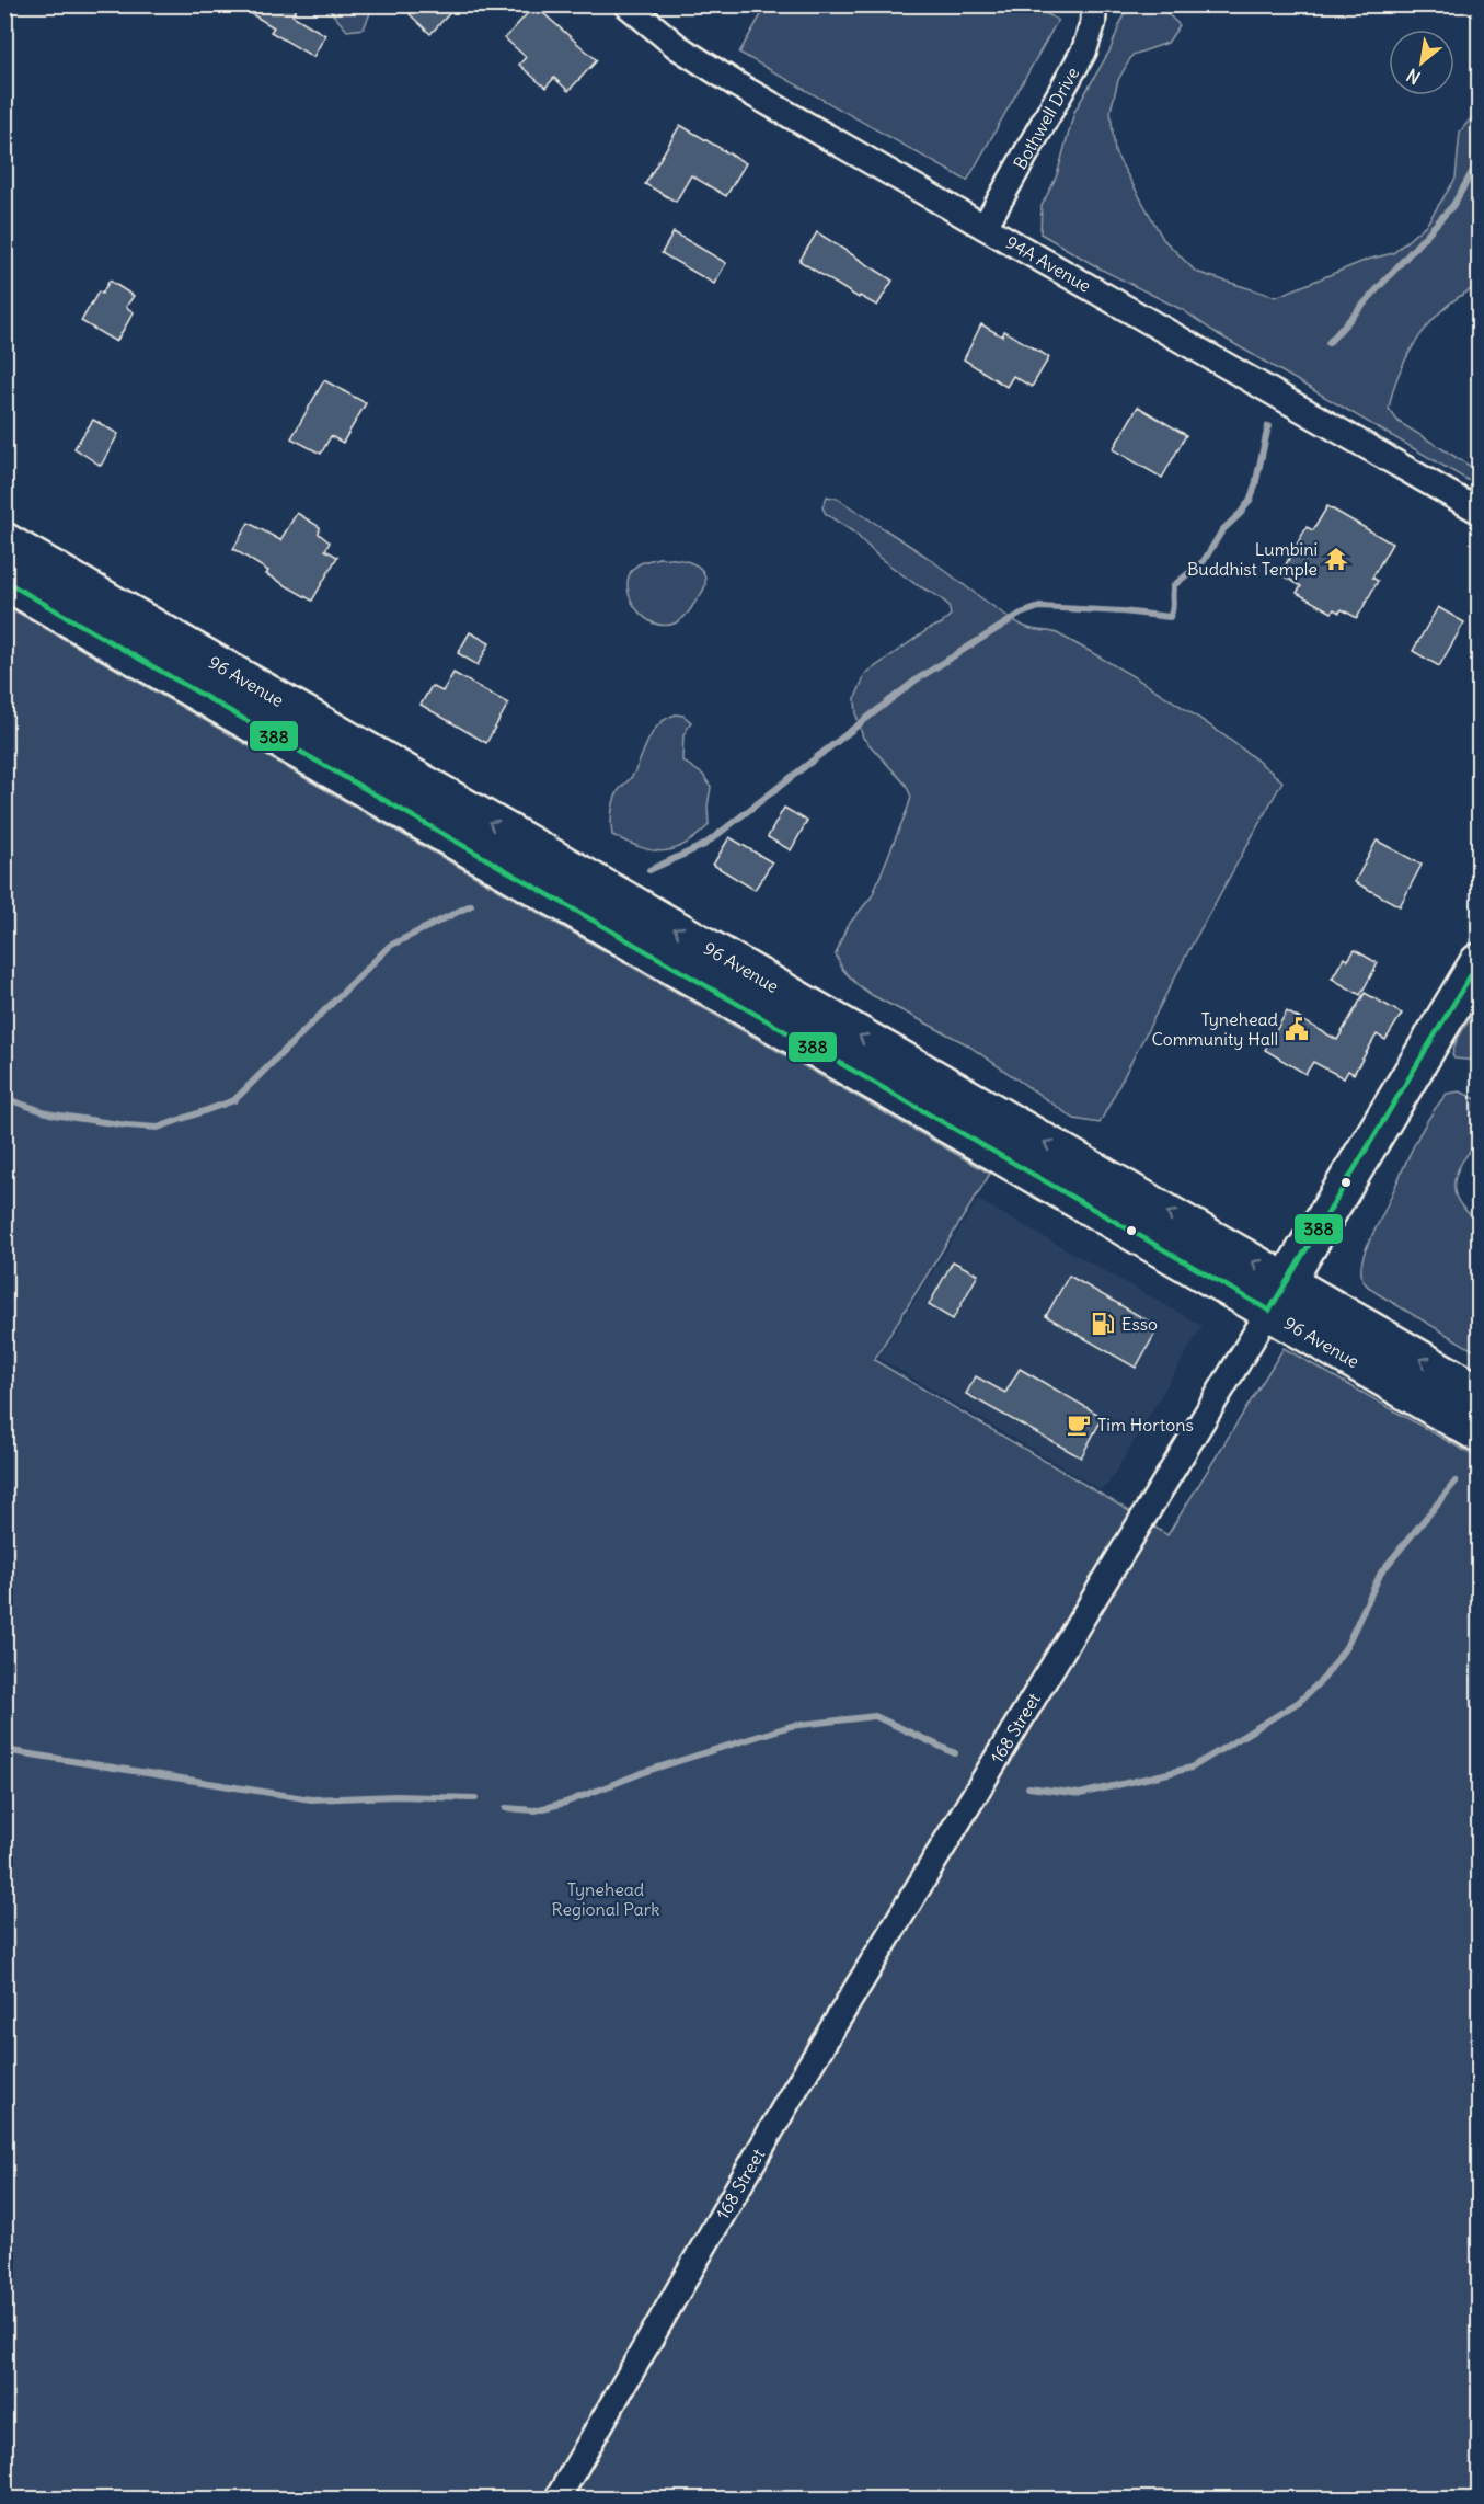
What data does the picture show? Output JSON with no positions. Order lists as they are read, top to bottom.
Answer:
{
  "streets": {
    "main road": ["96 Avenue", "168 Street"],
    "street": ["Bothwell Drive", "94A Avenue"]
  },
  "crossings": [
    ["Bothwell Drive", "94A Avenue"],
    ["96 Avenue", "168 Street"]
  ],
  "parks": ["Tynehead Regional Park"],
  "places": {
    "temple": ["Lumbini Buddhist Temple"],
    "public building": ["Tynehead Community Hall"],
    "fuel station": ["Esso"],
    "cafe": ["Tim Hortons"]
  },
  "lines": ["transit line 388"],
  "north": "bottom left"
}
